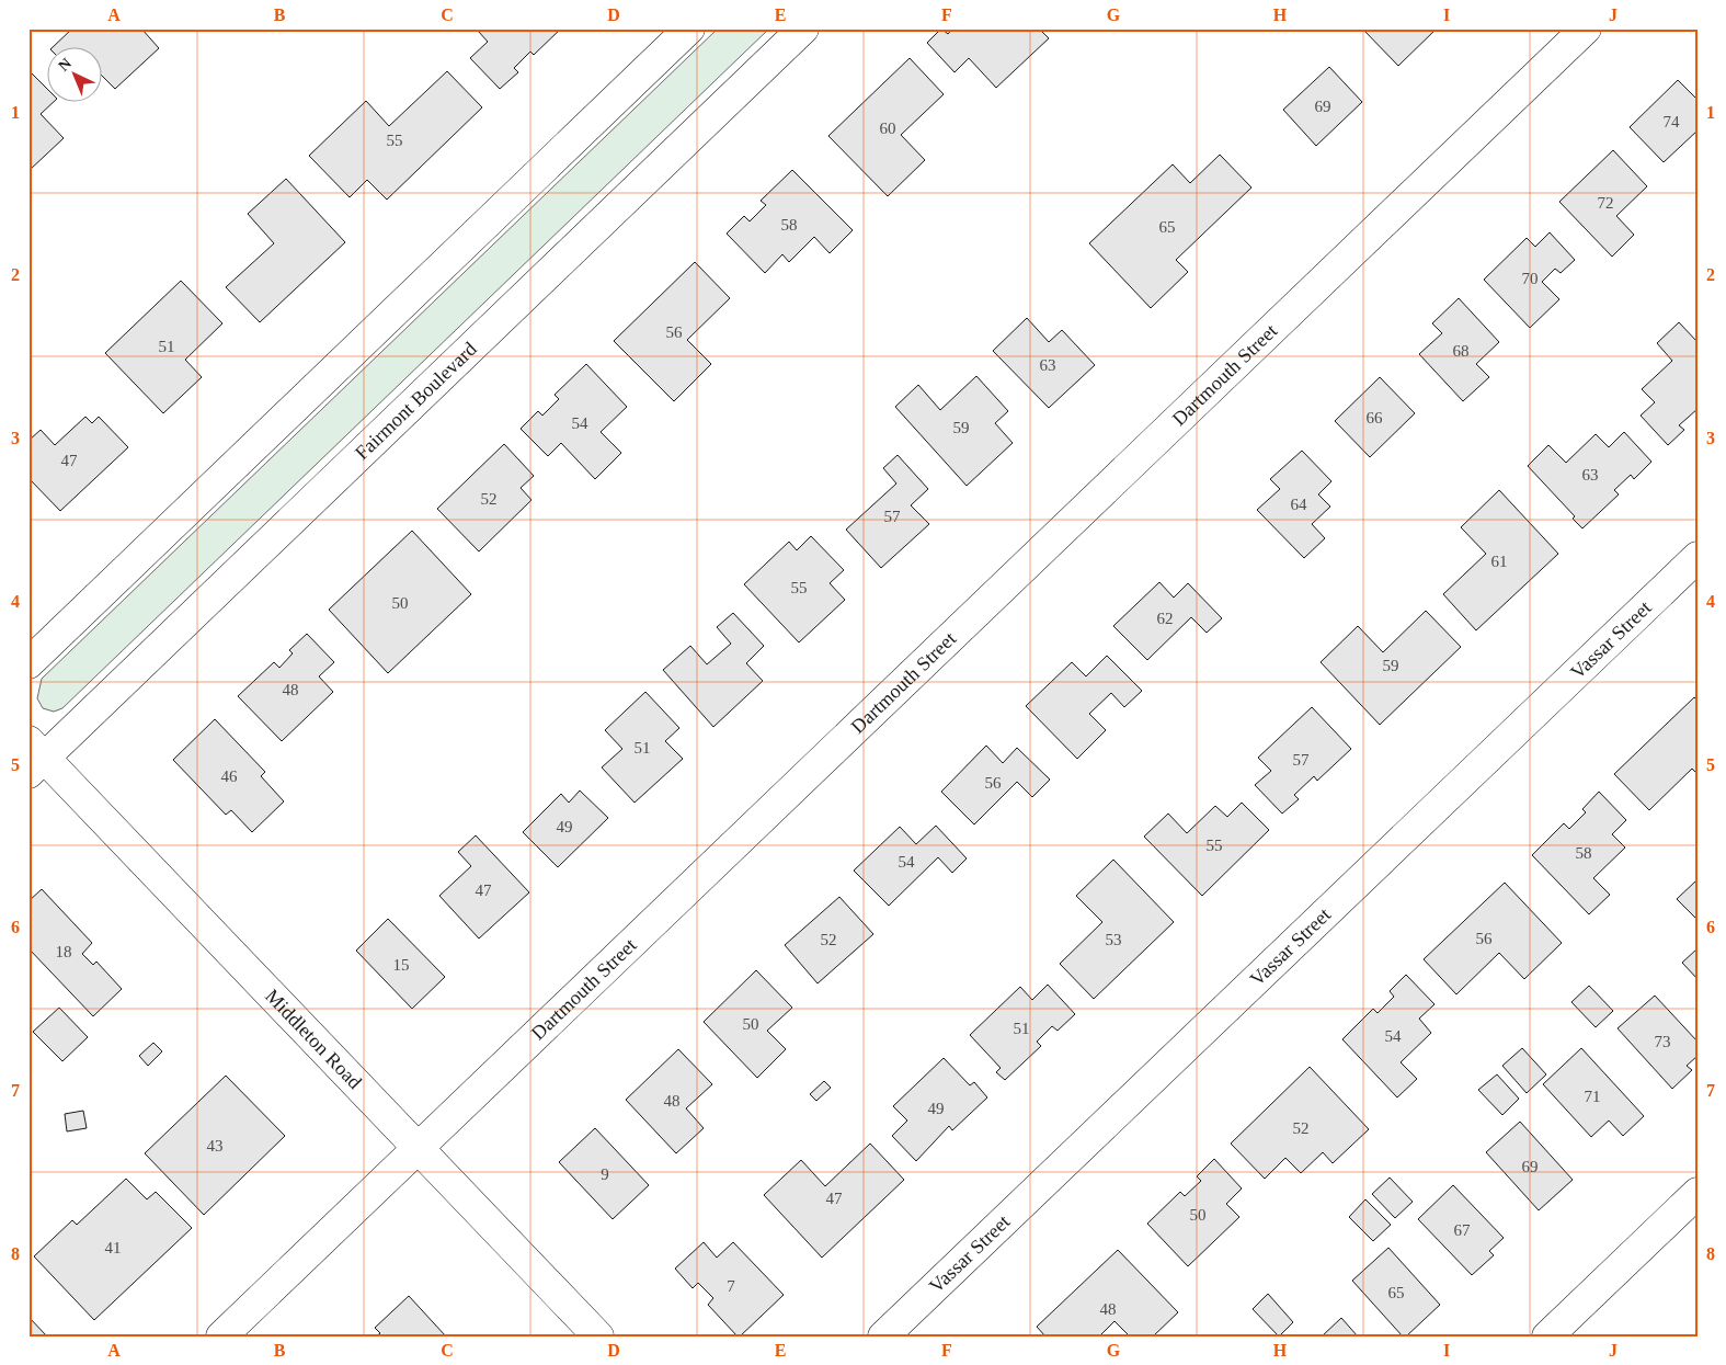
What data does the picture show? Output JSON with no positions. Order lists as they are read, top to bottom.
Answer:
{
  "streets": {
    "street": [
      "Dartmouth Street",
      "Fairmont Boulevard",
      "Vassar Street",
      "Middleton Road"
    ]
  },
  "crossings": [
    ["Dartmouth Street", "Middleton Road"],
    ["Fairmont Boulevard", "Middleton Road"]
  ],
  "house_numbers": [
    "69",
    "74",
    "60",
    "55",
    "72",
    "58",
    "65",
    "70",
    "56",
    "51",
    "68",
    "63",
    "66",
    "54",
    "59",
    "47",
    "63",
    "52",
    "64",
    "57",
    "61",
    "55",
    "50",
    "62",
    "59",
    "48",
    "51",
    "57",
    "46",
    "56",
    "49",
    "55",
    "58",
    "54",
    "47",
    "56",
    "52",
    "53",
    "18",
    "15",
    "50",
    "51",
    "54",
    "73",
    "71",
    "48",
    "49",
    "52",
    "43",
    "69",
    "9",
    "47",
    "50",
    "67",
    "41",
    "7",
    "65",
    "48"
  ],
  "north": "top left",
  "grid": {
    "columns": [
      "A",
      "B",
      "C",
      "D",
      "E",
      "F",
      "G",
      "H",
      "I",
      "J"
    ],
    "rows": [
      "1",
      "2",
      "3",
      "4",
      "5",
      "6",
      "7",
      "8"
    ]
  }
}
